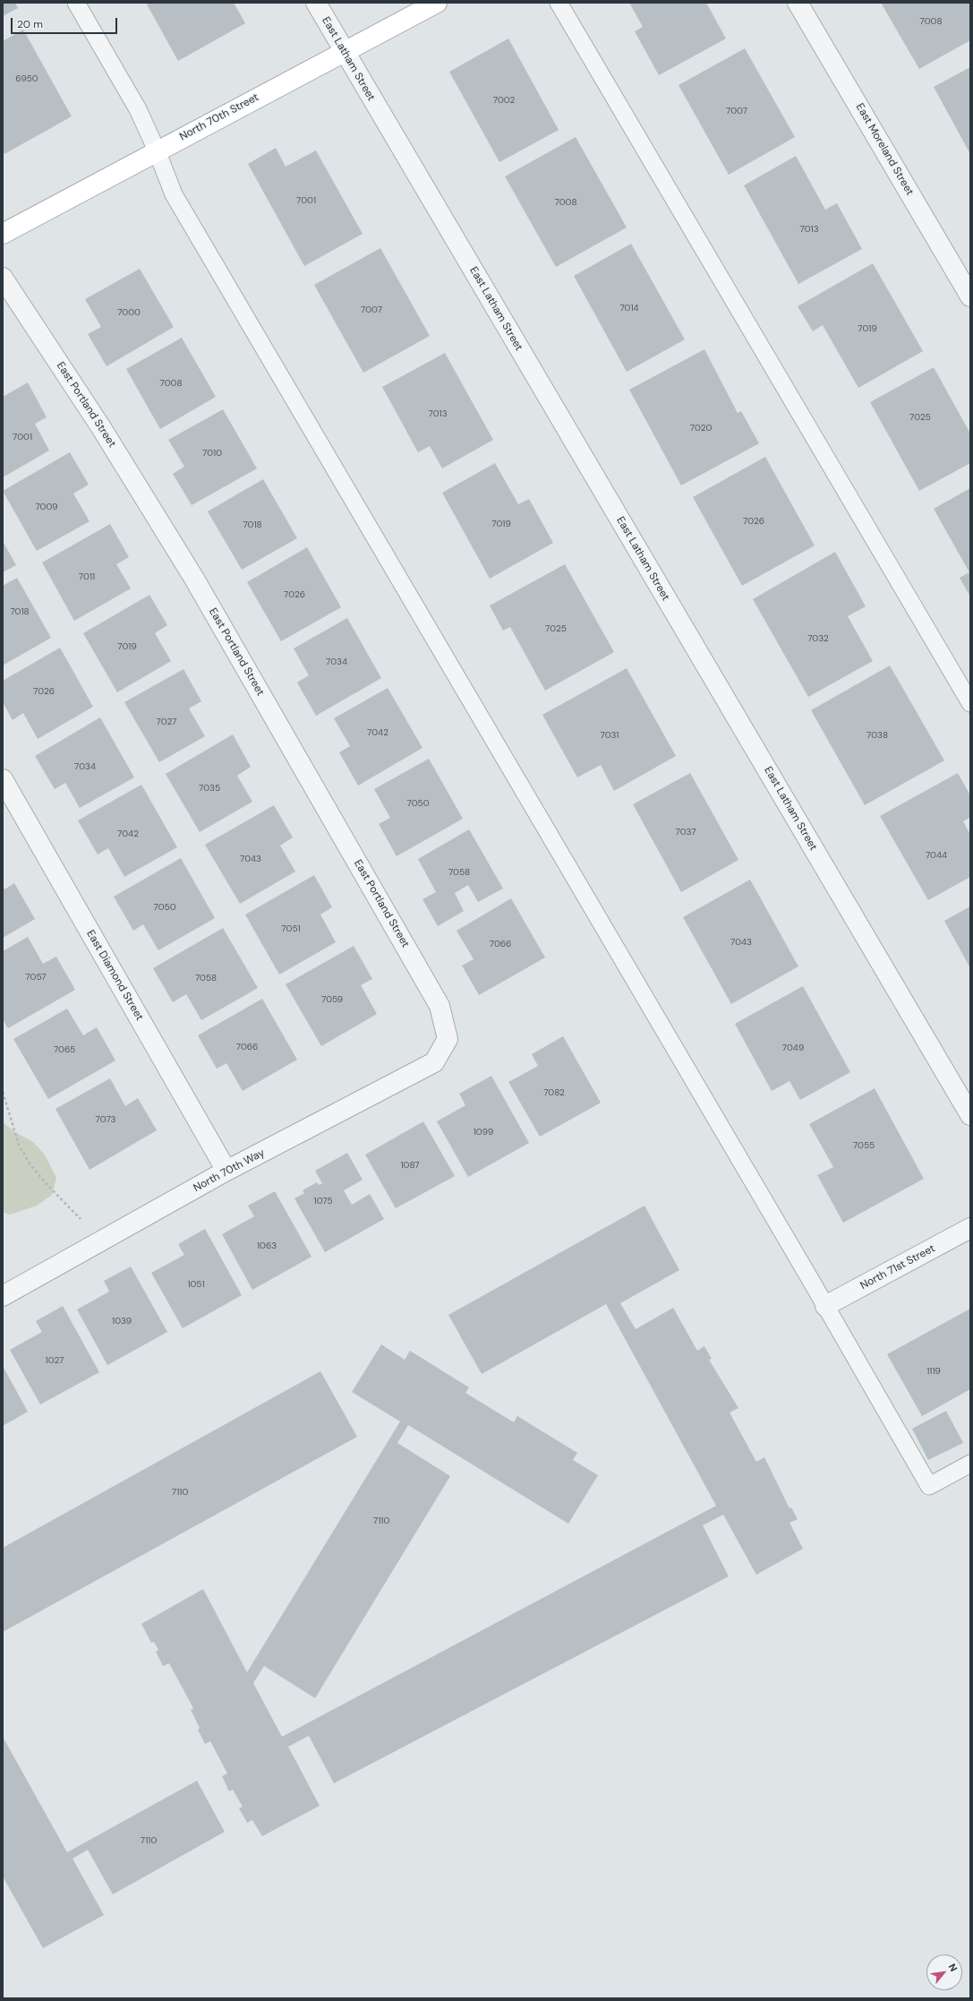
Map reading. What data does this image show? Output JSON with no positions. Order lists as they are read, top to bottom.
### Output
{
  "streets": {
    "street": [
      "East Latham Street",
      "North 70th Street",
      "East Moreland Street",
      "East Portland Street",
      "East Diamond Street",
      "North 70th Way",
      "North 71st Street"
    ]
  },
  "crossings": [
    ["East Latham Street", "North 70th Street"],
    ["East Portland Street", "North 70th Way"],
    ["East Diamond Street", "North 70th Way"]
  ],
  "house_numbers": [
    "7008",
    "6950",
    "7002",
    "7007",
    "7001",
    "7008",
    "7013",
    "7014",
    "7007",
    "7000",
    "7019",
    "7008",
    "7013",
    "7025",
    "7020",
    "7001",
    "7010",
    "7009",
    "7026",
    "7019",
    "7018",
    "7011",
    "7026",
    "7018",
    "7025",
    "7032",
    "7019",
    "7034",
    "7026",
    "7027",
    "7042",
    "7031",
    "7038",
    "7034",
    "7035",
    "7050",
    "7037",
    "7042",
    "7044",
    "7043",
    "7058",
    "7050",
    "7051",
    "7043",
    "7066",
    "7057",
    "7058",
    "7059",
    "7066",
    "7049",
    "7065",
    "7082",
    "7073",
    "1099",
    "7055",
    "1087",
    "1075",
    "1063",
    "1051",
    "1039",
    "1027",
    "1119",
    "7110",
    "7110",
    "7110"
  ],
  "scale_bar": "20 m",
  "north": "top right"
}
